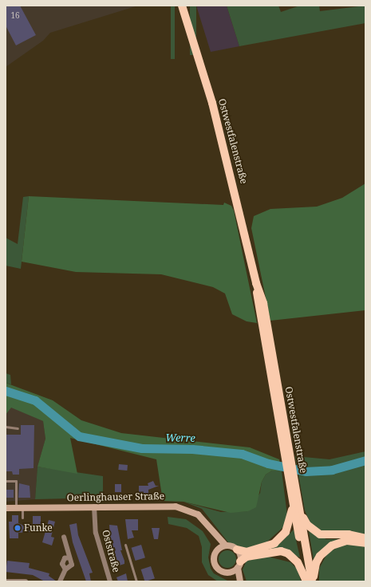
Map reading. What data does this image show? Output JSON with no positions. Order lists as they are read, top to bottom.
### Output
{
  "streets": {
    "main road": ["Ostwestfalenstraße", "Oerlinghauser Straße"],
    "street": ["Oststraße"]
  },
  "crossings": [
    ["Oerlinghauser Straße", "Oststraße"]
  ],
  "water": ["Werre"],
  "places": ["Funke"],
  "house_numbers": ["16"]
}
